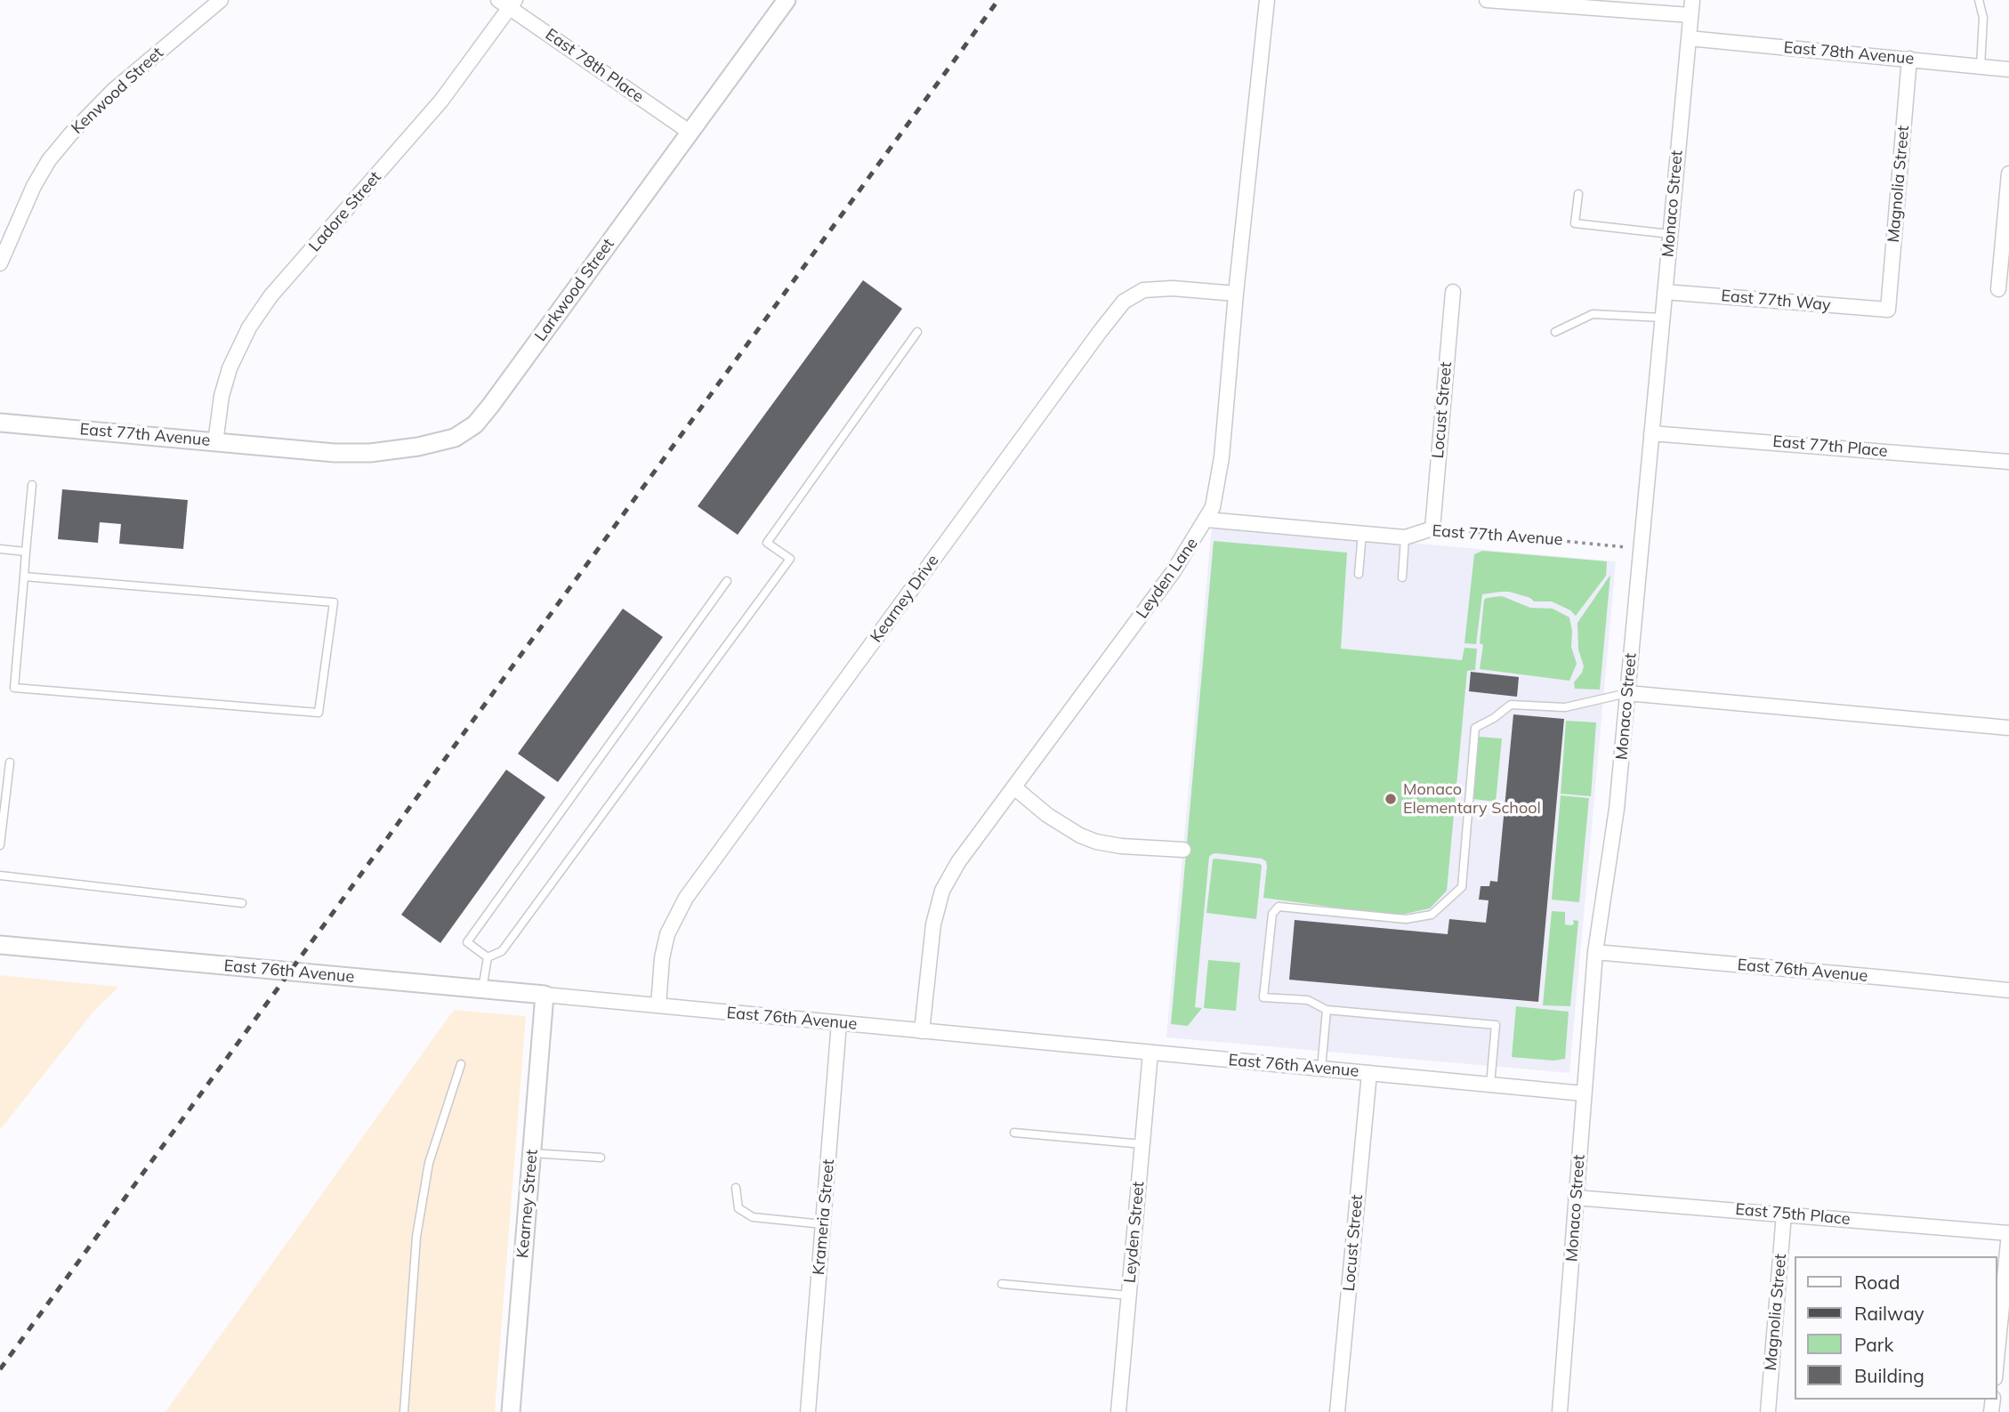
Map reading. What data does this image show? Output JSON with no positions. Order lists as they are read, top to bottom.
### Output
{
  "streets": {
    "street": [
      "East 78th Avenue",
      "East 78th Place",
      "Kenwood Street",
      "Magnolia Street",
      "Monaco Street",
      "Ladore Street",
      "Larkwood Street",
      "East 77th Way",
      "Locust Street",
      "East 77th Avenue",
      "East 77th Place",
      "Leyden Lane",
      "Kearney Drive",
      "East 76th Avenue",
      "Kearney Street",
      "East 75th Place",
      "Krameria Street",
      "Leyden Street"
    ]
  },
  "crossings": [
    ["East 78th Avenue", "Magnolia Street"],
    ["East 78th Avenue", "Monaco Street"],
    ["East 78th Place", "Ladore Street"],
    ["East 78th Place", "Larkwood Street"],
    ["Magnolia Street", "East 77th Way"],
    ["Magnolia Street", "East 75th Place"],
    ["Monaco Street", "East 77th Way"],
    ["Monaco Street", "East 77th Avenue"],
    ["Monaco Street", "East 77th Place"],
    ["Monaco Street", "East 76th Avenue"],
    ["Monaco Street", "East 75th Place"],
    ["Ladore Street", "East 77th Avenue"],
    ["Larkwood Street", "East 77th Avenue"],
    ["Locust Street", "East 77th Avenue"],
    ["Locust Street", "East 76th Avenue"],
    ["East 77th Avenue", "Leyden Lane"],
    ["Leyden Lane", "Kearney Drive"],
    ["Leyden Lane", "East 76th Avenue"],
    ["Kearney Drive", "East 76th Avenue"],
    ["East 76th Avenue", "Kearney Street"],
    ["East 76th Avenue", "Krameria Street"],
    ["East 76th Avenue", "Leyden Street"]
  ],
  "places": ["Monaco Elementary School"],
  "legend": [
    "Road",
    "Railway",
    "Park",
    "Building"
  ]
}
